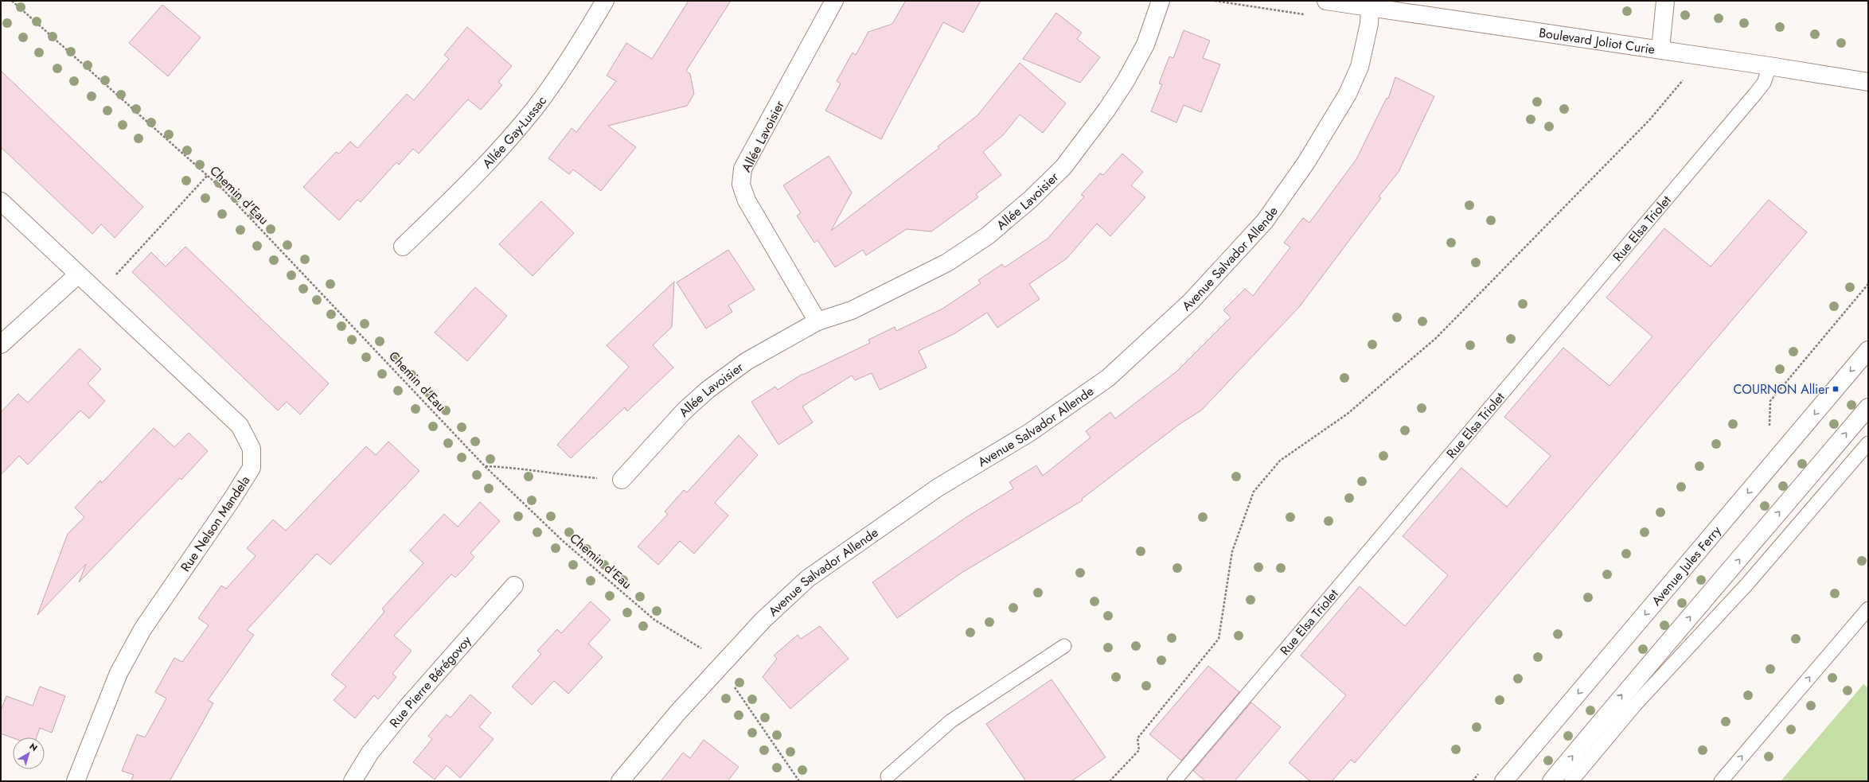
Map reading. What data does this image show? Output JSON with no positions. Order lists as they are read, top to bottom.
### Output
{
  "streets": {
    "street": [
      "Boulevard Joliot Curie",
      "Allée Gay-Lussac",
      "Allée Lavoisier",
      "Avenue Salvador Allende",
      "Rue Nelson Mandela",
      "Avenue Jules Ferry",
      "Rue Pierre Bérégovoy"
    ],
    "lane": ["Rue Elsa Triolet"],
    "path": ["Chemin d'Eau"]
  },
  "crossings": [
    ["Boulevard Joliot Curie", "Rue Elsa Triolet"],
    ["Boulevard Joliot Curie", "Avenue Salvador Allende"],
    ["Chemin d'Eau", "Avenue Salvador Allende"]
  ],
  "places": {
    "transit": ["COURNON Allier"]
  },
  "north": "top right"
}
